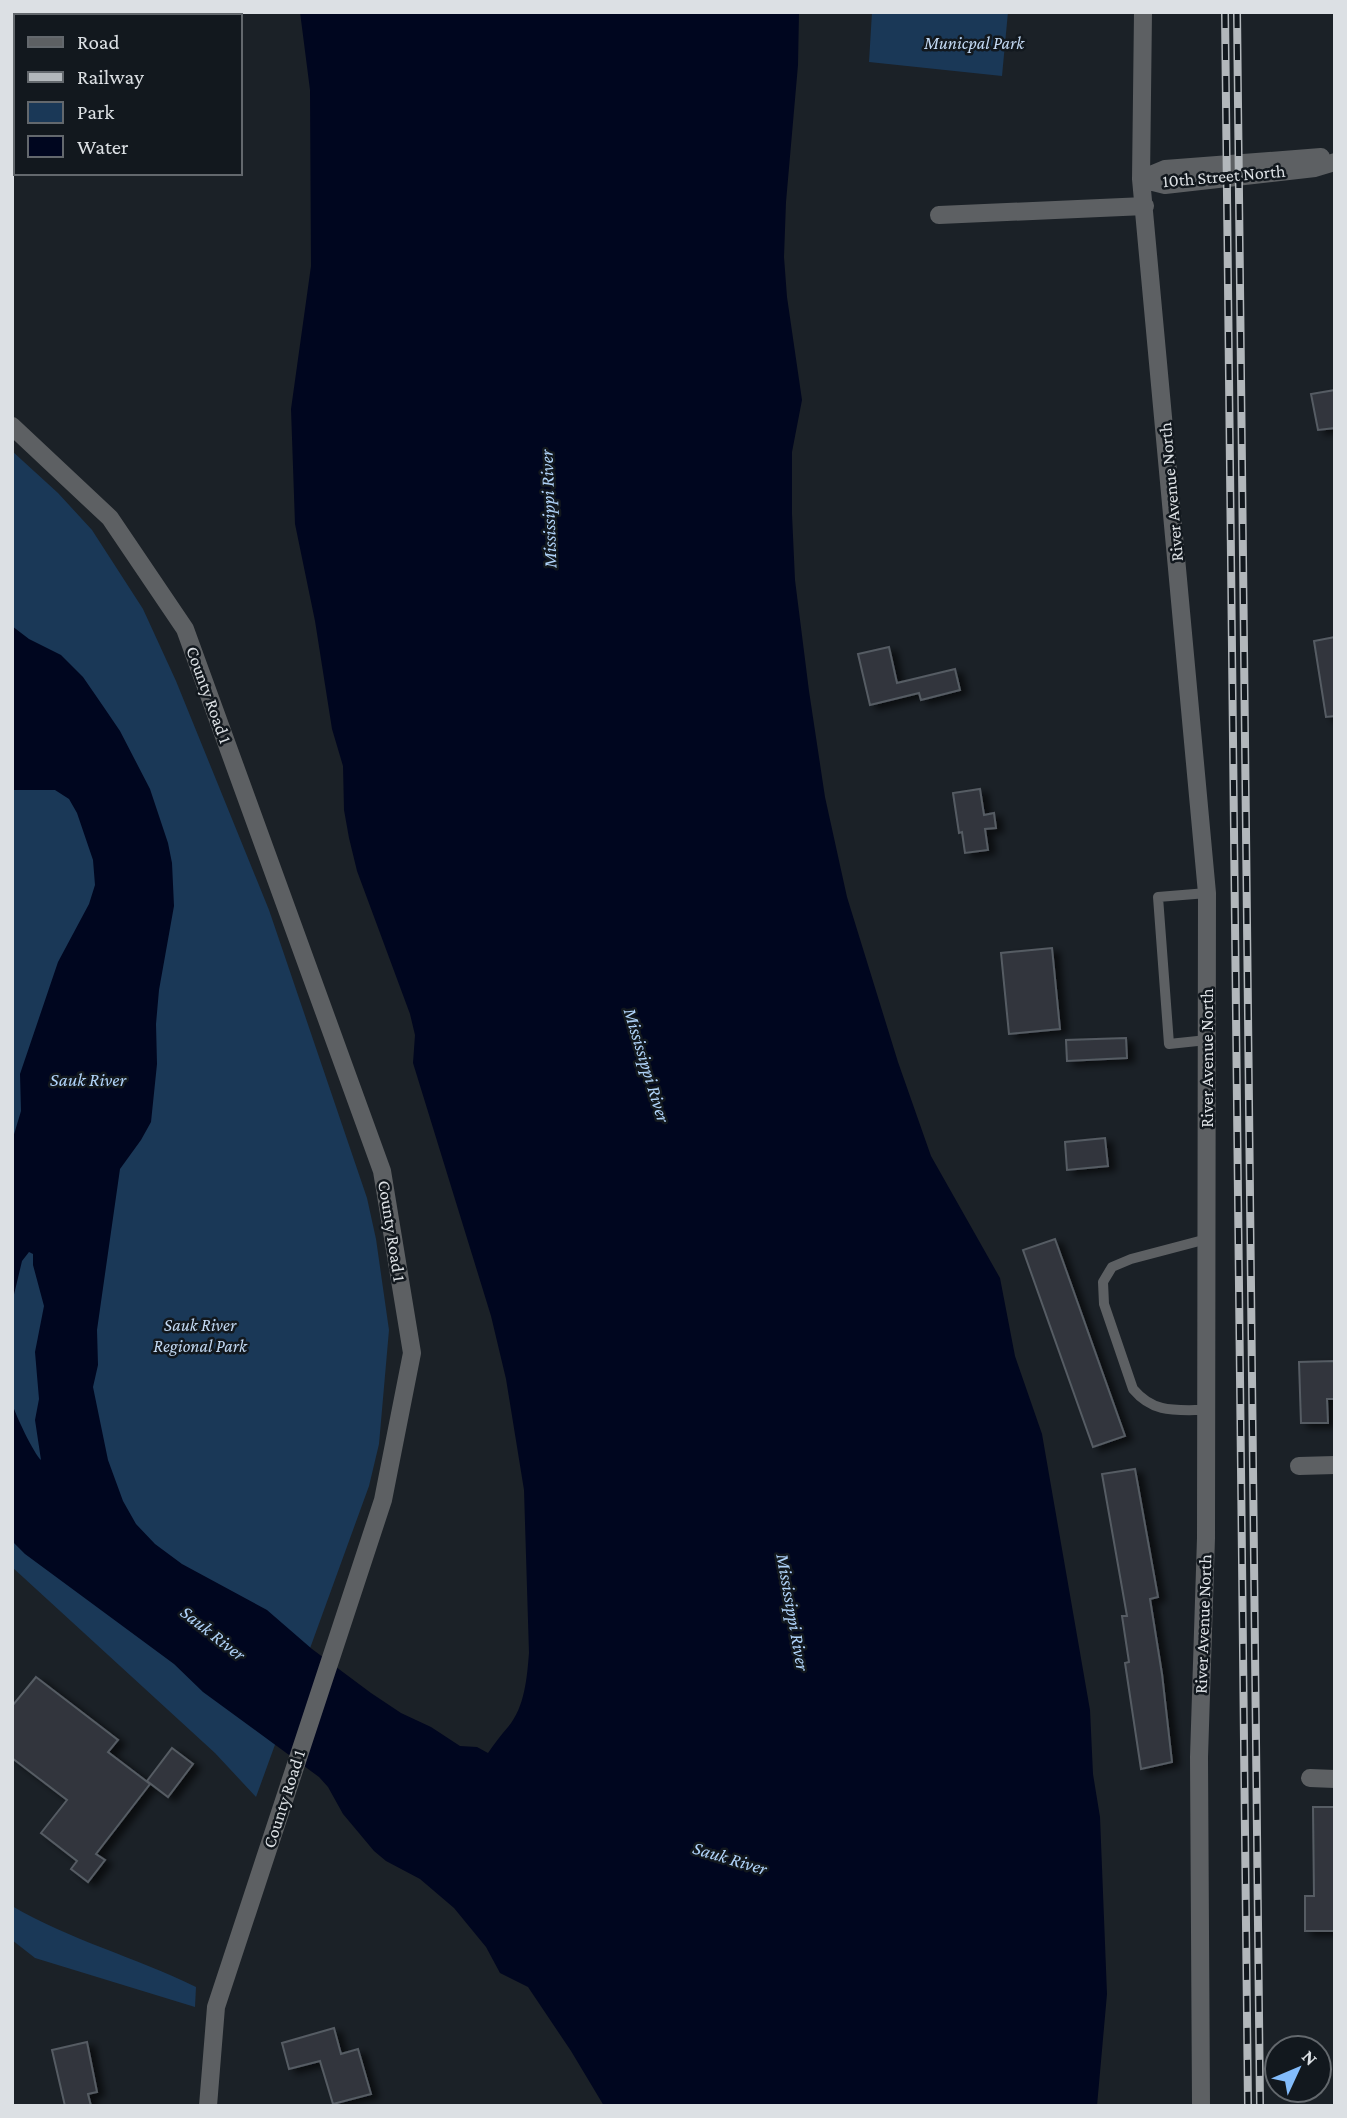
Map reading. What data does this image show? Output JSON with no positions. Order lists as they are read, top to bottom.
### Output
{
  "streets": {
    "street": ["10th Street North", "River Avenue North", "County Road 1"]
  },
  "crossings": [
    ["10th Street North", "River Avenue North"]
  ],
  "water": ["Mississippi River", "Sauk River"],
  "parks": ["Municpal Park", "Sauk River Regional Park"],
  "legend": [
    "Road",
    "Railway",
    "Park",
    "Water"
  ],
  "north": "top right"
}
